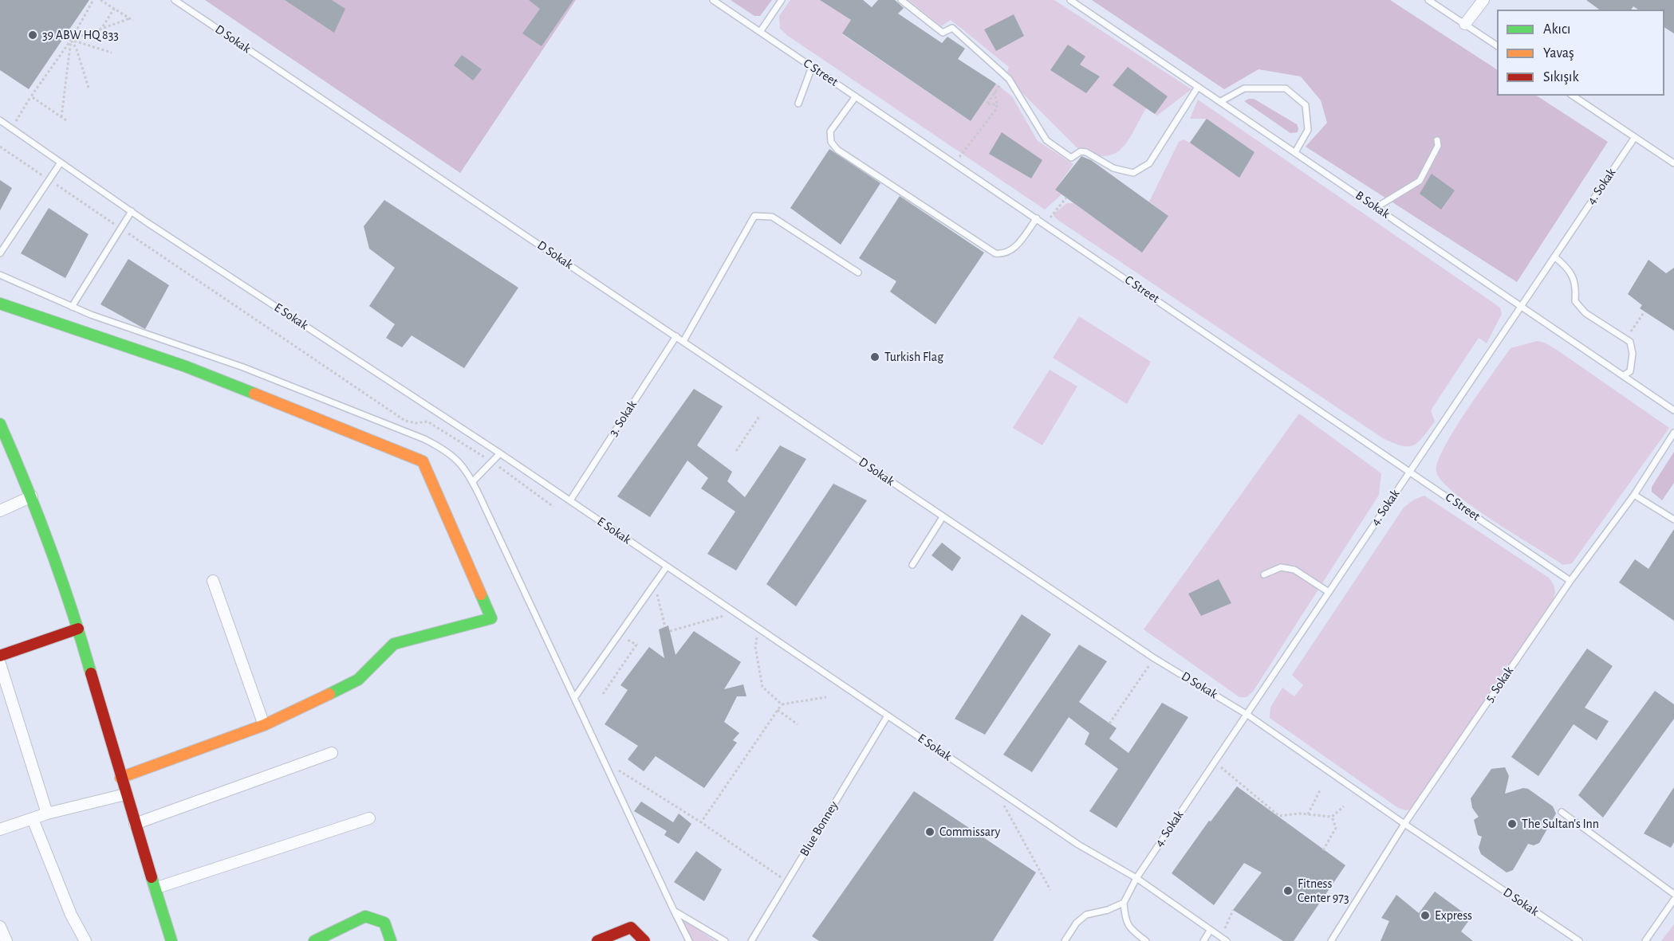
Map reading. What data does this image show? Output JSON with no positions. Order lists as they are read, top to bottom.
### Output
{
  "streets": {
    "lane": [
      "D Sokak",
      "C Street",
      "4. Sokak",
      "B Sokak",
      "E Sokak",
      "3. Sokak",
      "5. Sokak",
      "Blue Bonney"
    ]
  },
  "crossings": [
    ["D Sokak", "4. Sokak"],
    ["D Sokak", "3. Sokak"],
    ["D Sokak", "5. Sokak"],
    ["C Street", "4. Sokak"],
    ["C Street", "5. Sokak"],
    ["4. Sokak", "B Sokak"],
    ["4. Sokak", "E Sokak"],
    ["E Sokak", "3. Sokak"],
    ["E Sokak", "Blue Bonney"]
  ],
  "places": [
    "39 ABW HQ 833",
    "Turkish Flag",
    "The Sultan's Inn",
    "Commissary",
    "Fitness Center 973",
    "Express"
  ],
  "legend": ["Akıcı", "Yavaş", "Sıkışık"]
}
